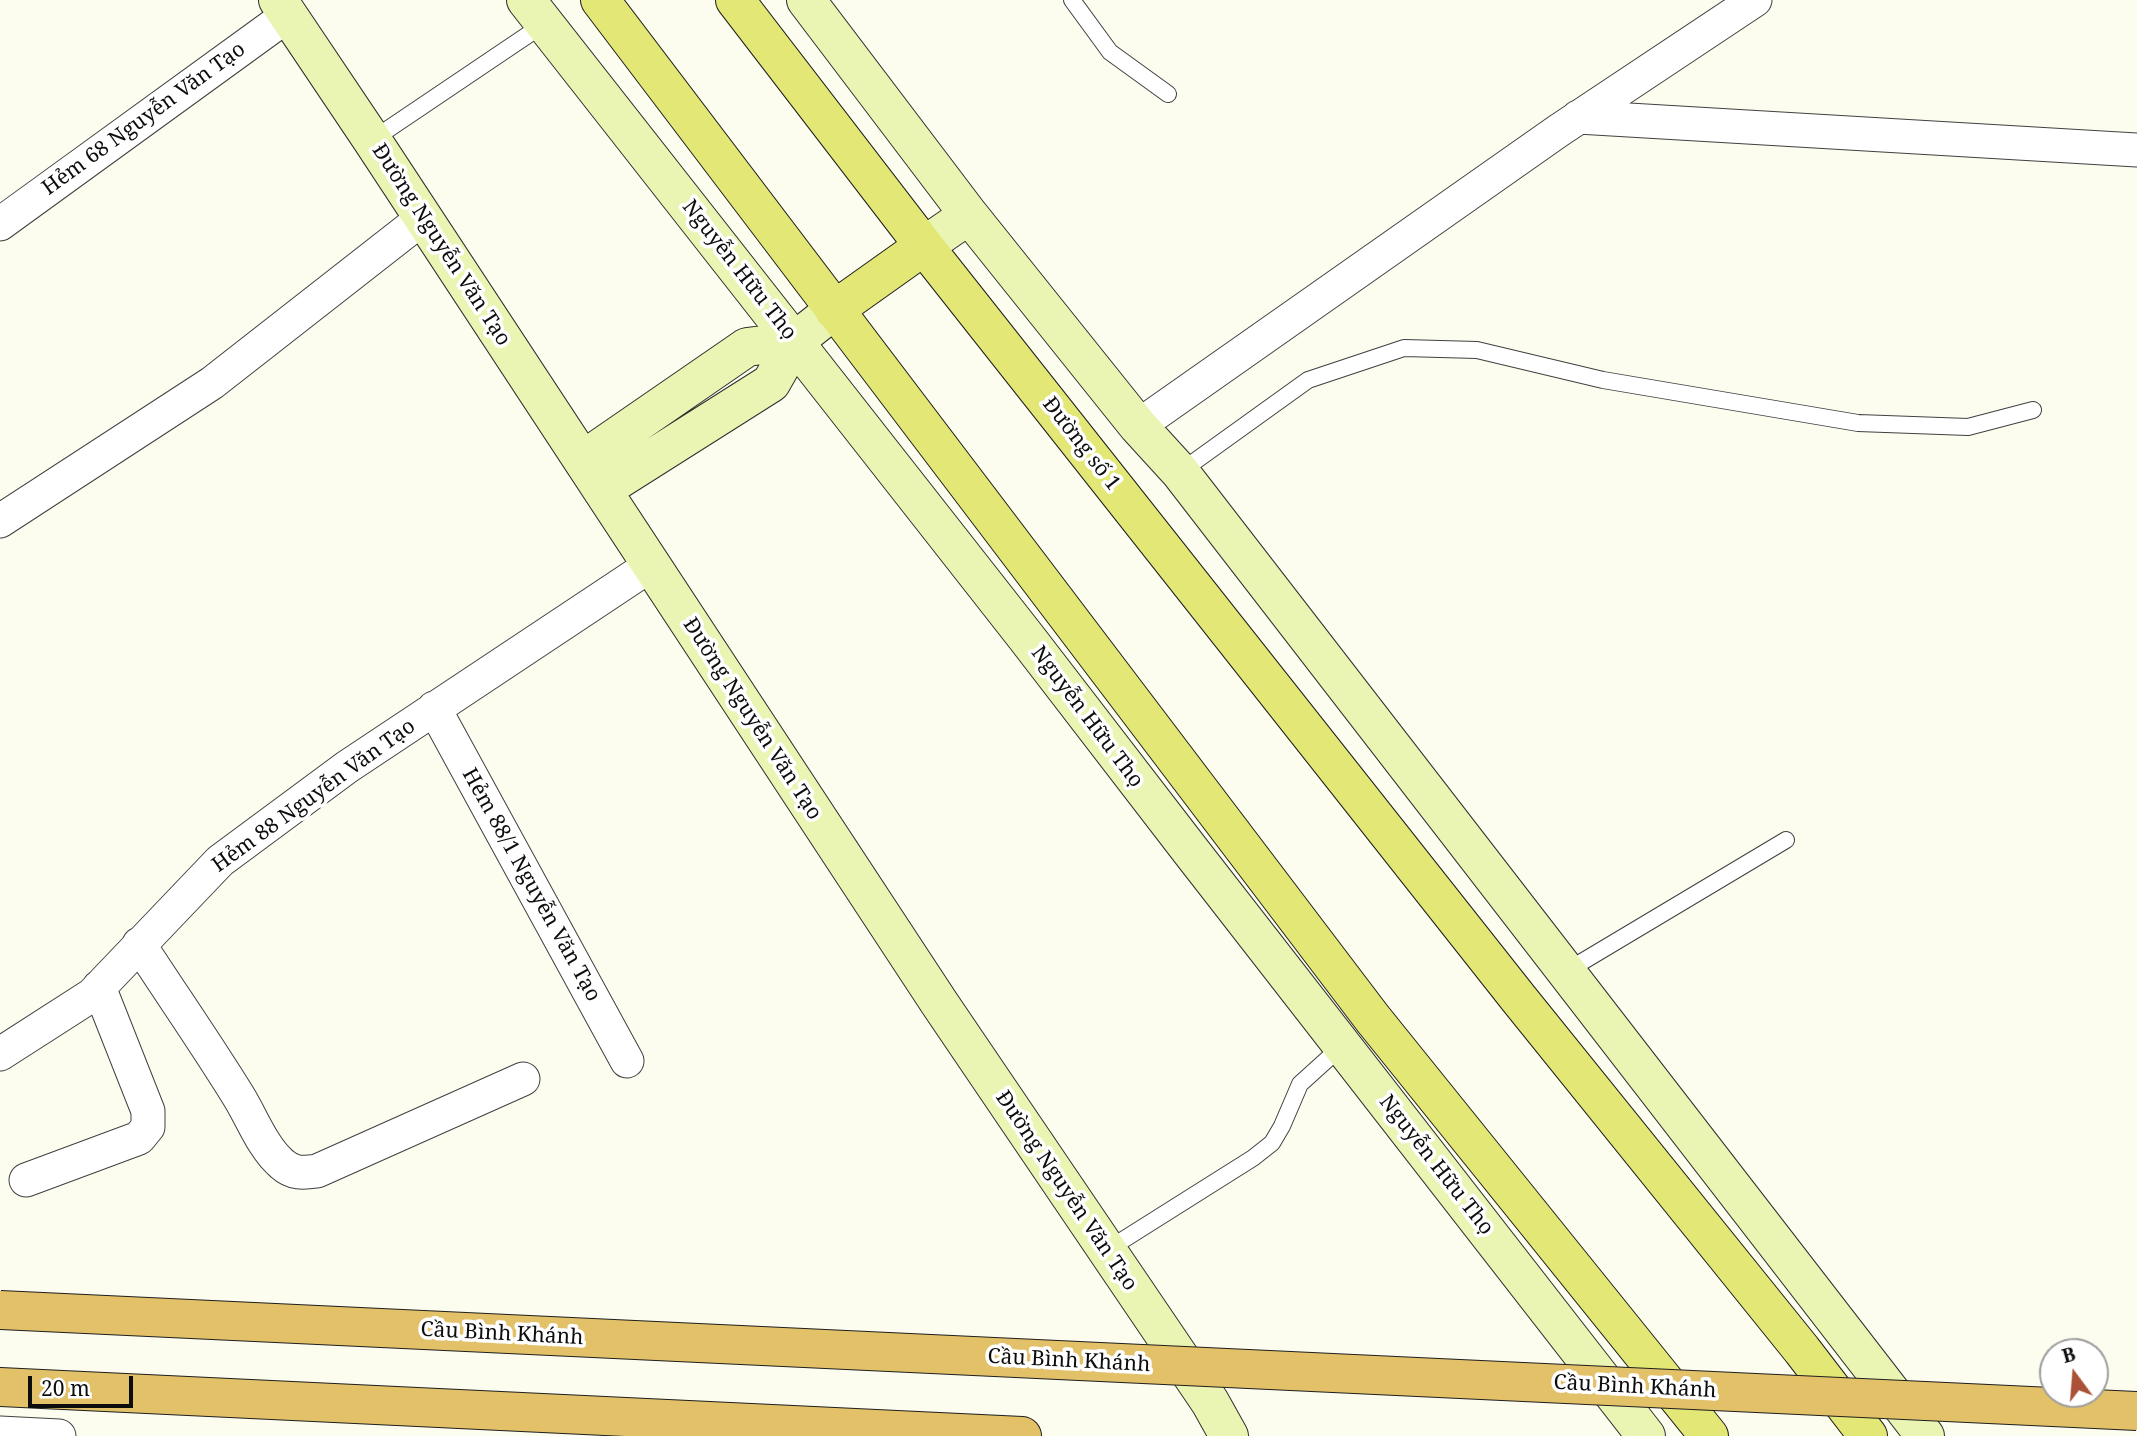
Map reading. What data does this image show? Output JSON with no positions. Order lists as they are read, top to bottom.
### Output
{
  "streets": {
    "highway": ["Cầu Bình Khánh"],
    "main road": ["Đường Nguyễn Văn Tạo", "Nguyễn Hữu Thọ", "Đường số 1"],
    "street": ["Hẻm 68 Nguyễn Văn Tạo", "Hẻm 88 Nguyễn Văn Tạo", "Hẻm 88/1 Nguyễn Văn Tạo"]
  },
  "crossings": [
    ["Hẻm 68 Nguyễn Văn Tạo", "Đường Nguyễn Văn Tạo"],
    ["Đường Nguyễn Văn Tạo", "Hẻm 88 Nguyễn Văn Tạo"],
    ["Hẻm 88 Nguyễn Văn Tạo", "Hẻm 88/1 Nguyễn Văn Tạo"]
  ],
  "scale_bar": "20 m",
  "north": "top"
}
